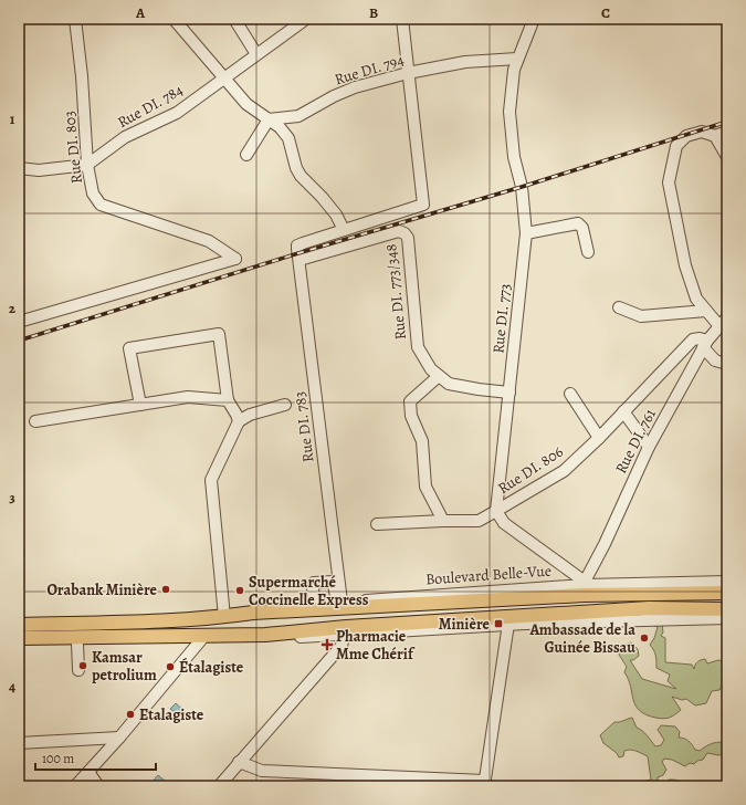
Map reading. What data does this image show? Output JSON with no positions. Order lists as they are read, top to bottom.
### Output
{
  "streets": {
    "main road": ["Boulevard Belle-Vue"],
    "street": [
      "Rue DI. 794",
      "Rue DI. 784",
      "Rue DI. 803",
      "Rue DI. 773/348",
      "Rue DI. 773",
      "Rue DI. 783",
      "Rue DI. 761",
      "Rue DI. 806"
    ]
  },
  "crossings": [
    ["Rue DI. 794", "Rue DI. 773"],
    ["Rue DI. 784", "Rue DI. 803"],
    ["Rue DI. 773/348", "Rue DI. 773"],
    ["Rue DI. 773/348", "Rue DI. 783"],
    ["Rue DI. 773", "Rue DI. 806"],
    ["Rue DI. 783", "Boulevard Belle-Vue"],
    ["Rue DI. 761", "Rue DI. 806"],
    ["Rue DI. 761", "Boulevard Belle-Vue"]
  ],
  "places": {
    "other": [
      "Orabank Minière",
      "Supermarché Coccinelle Express",
      "Ambassade de la Guinée Bissau",
      "Kamsar petrolium",
      "Étalagiste",
      "Etalagiste"
    ],
    "transit": ["Minière"],
    "health": ["Pharmacie Mme Chérif"]
  },
  "scale_bar": "100 m",
  "grid": {
    "columns": ["A", "B", "C"],
    "rows": [
      "1",
      "2",
      "3",
      "4"
    ]
  }
}
